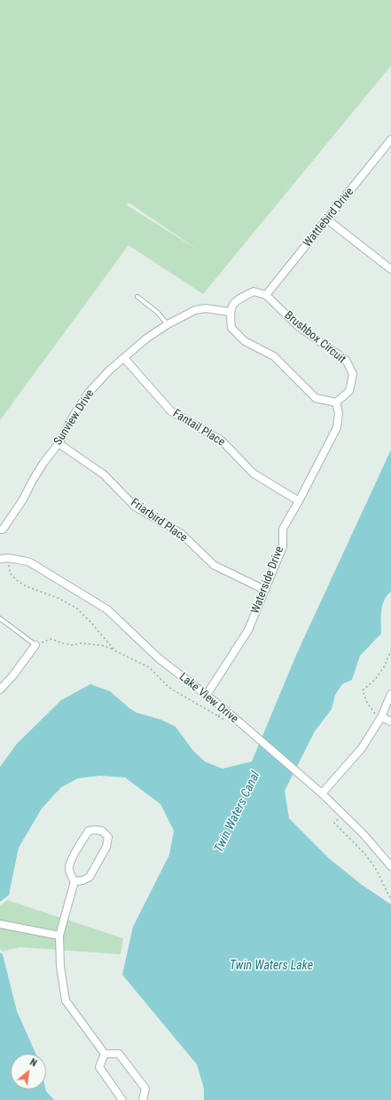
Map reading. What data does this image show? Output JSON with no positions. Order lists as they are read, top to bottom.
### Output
{
  "streets": {
    "street": [
      "Wattlebird Drive",
      "Brushbox Circuit",
      "Sunview Drive",
      "Fantail Place",
      "Friarbird Place",
      "Waterside Drive",
      "Lake View Drive"
    ]
  },
  "crossings": [
    ["Wattlebird Drive", "Brushbox Circuit"],
    ["Brushbox Circuit", "Waterside Drive"],
    ["Sunview Drive", "Fantail Place"],
    ["Sunview Drive", "Friarbird Place"],
    ["Fantail Place", "Waterside Drive"],
    ["Friarbird Place", "Waterside Drive"],
    ["Waterside Drive", "Lake View Drive"]
  ],
  "water": ["Twin Waters Canal", "Twin Waters Lake"],
  "north": "top right"
}
